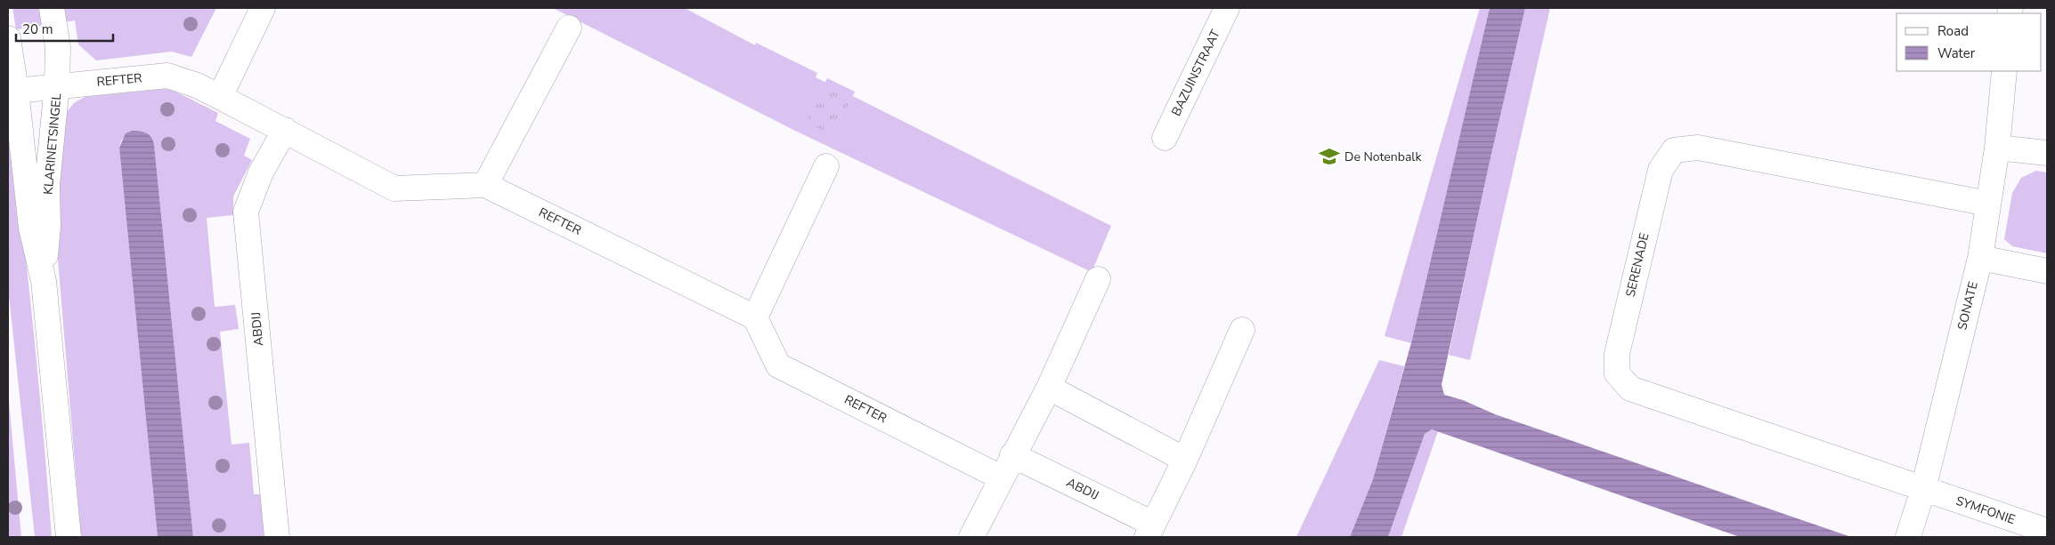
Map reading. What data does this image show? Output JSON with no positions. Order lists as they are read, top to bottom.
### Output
{
  "streets": {
    "street": [
      "BAZUINSTRAAT",
      "REFTER",
      "KLARINETSINGEL",
      "SERENADE",
      "SONATE",
      "ABDIJ",
      "SYMFONIE"
    ]
  },
  "crossings": [
    ["REFTER", "KLARINETSINGEL"],
    ["REFTER", "ABDIJ"],
    ["SERENADE", "SONATE"],
    ["SERENADE", "SYMFONIE"],
    ["SONATE", "SYMFONIE"]
  ],
  "places": {
    "school or university": ["De Notenbalk"]
  },
  "legend": ["Road", "Water"],
  "scale_bar": "20 m"
}
